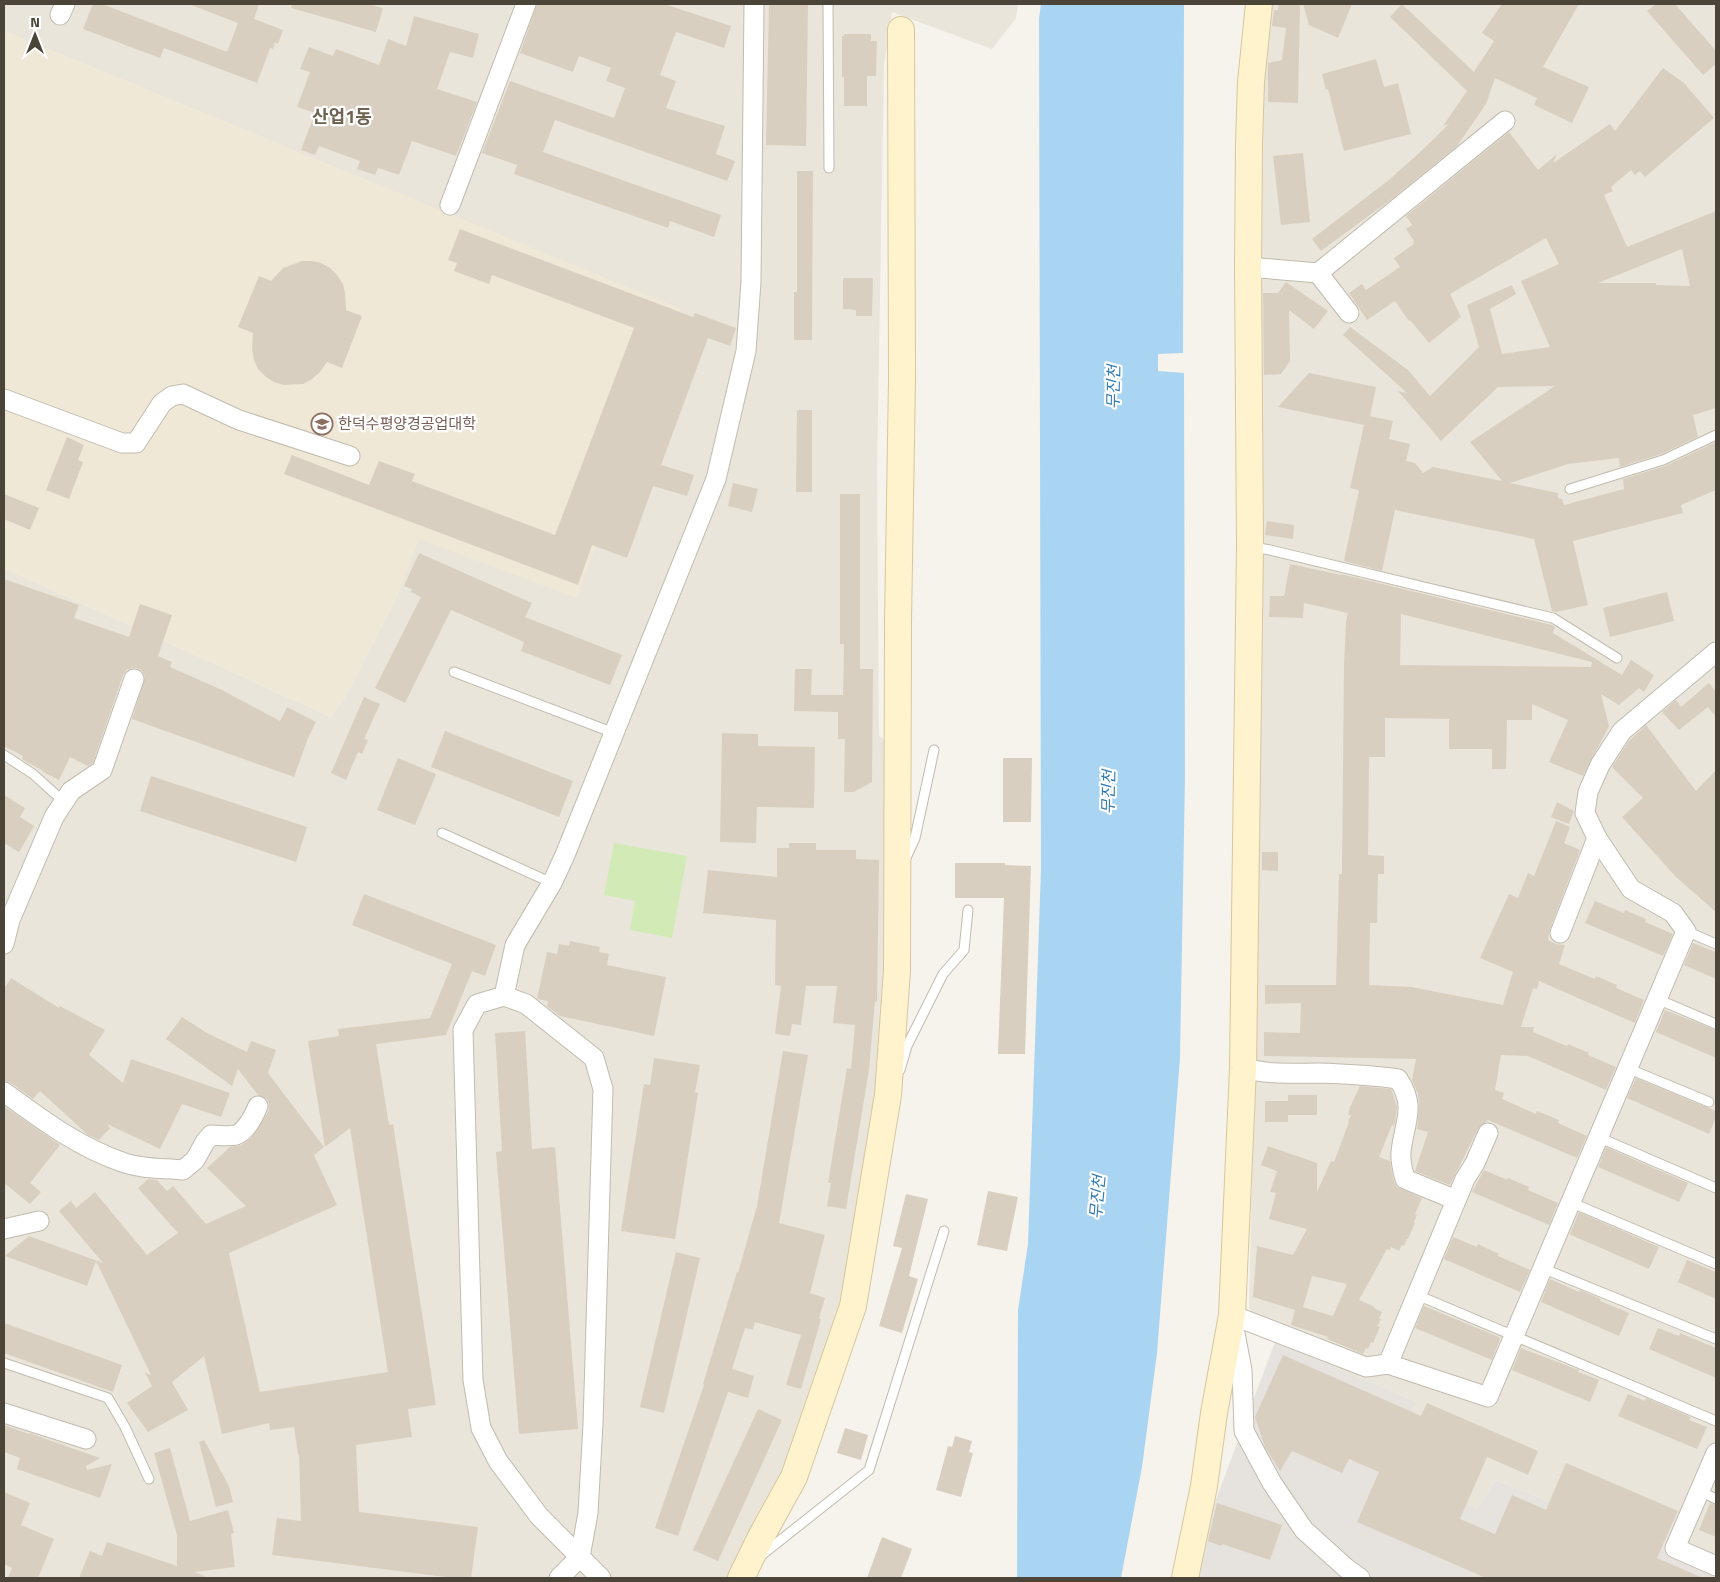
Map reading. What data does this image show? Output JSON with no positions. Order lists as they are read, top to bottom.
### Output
{
  "districts": ["산업1동"],
  "water": ["무진천"],
  "places": {
    "school or university": ["한덕수평양경공업대학"]
  },
  "north": "top"
}
